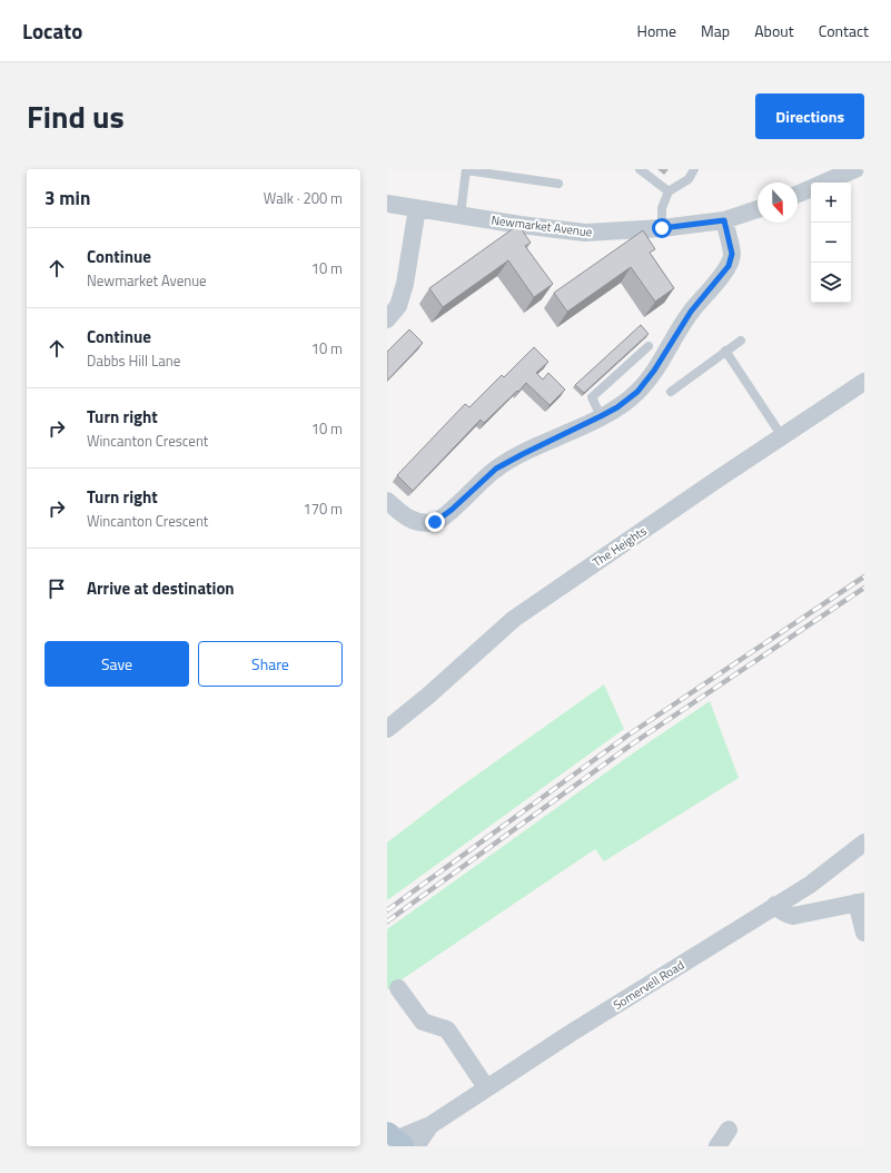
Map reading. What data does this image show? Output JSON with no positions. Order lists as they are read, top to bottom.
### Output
{
  "streets": {
    "street": ["Newmarket Avenue", "The Heights", "Somervell Road"]
  },
  "north": "bottom",
  "page": {
    "header": "Locato",
    "nav": [
      "Home",
      "Map",
      "About",
      "Contact"
    ],
    "title": "Find us",
    "buttons": [
      "Directions",
      ["Save", "Share"]
    ],
    "heading": ["3 min", "Walk · 200 m"],
    "map_buttons": ["+", "−"],
    "list": [
      ["Continue", "Newmarket Avenue", "10 m"],
      ["Continue", "Dabbs Hill Lane", "10 m"],
      ["Turn right", "Wincanton Crescent", "10 m"],
      ["Turn right", "Wincanton Crescent", "170 m"],
      "Arrive at destination"
    ]
  }
}
